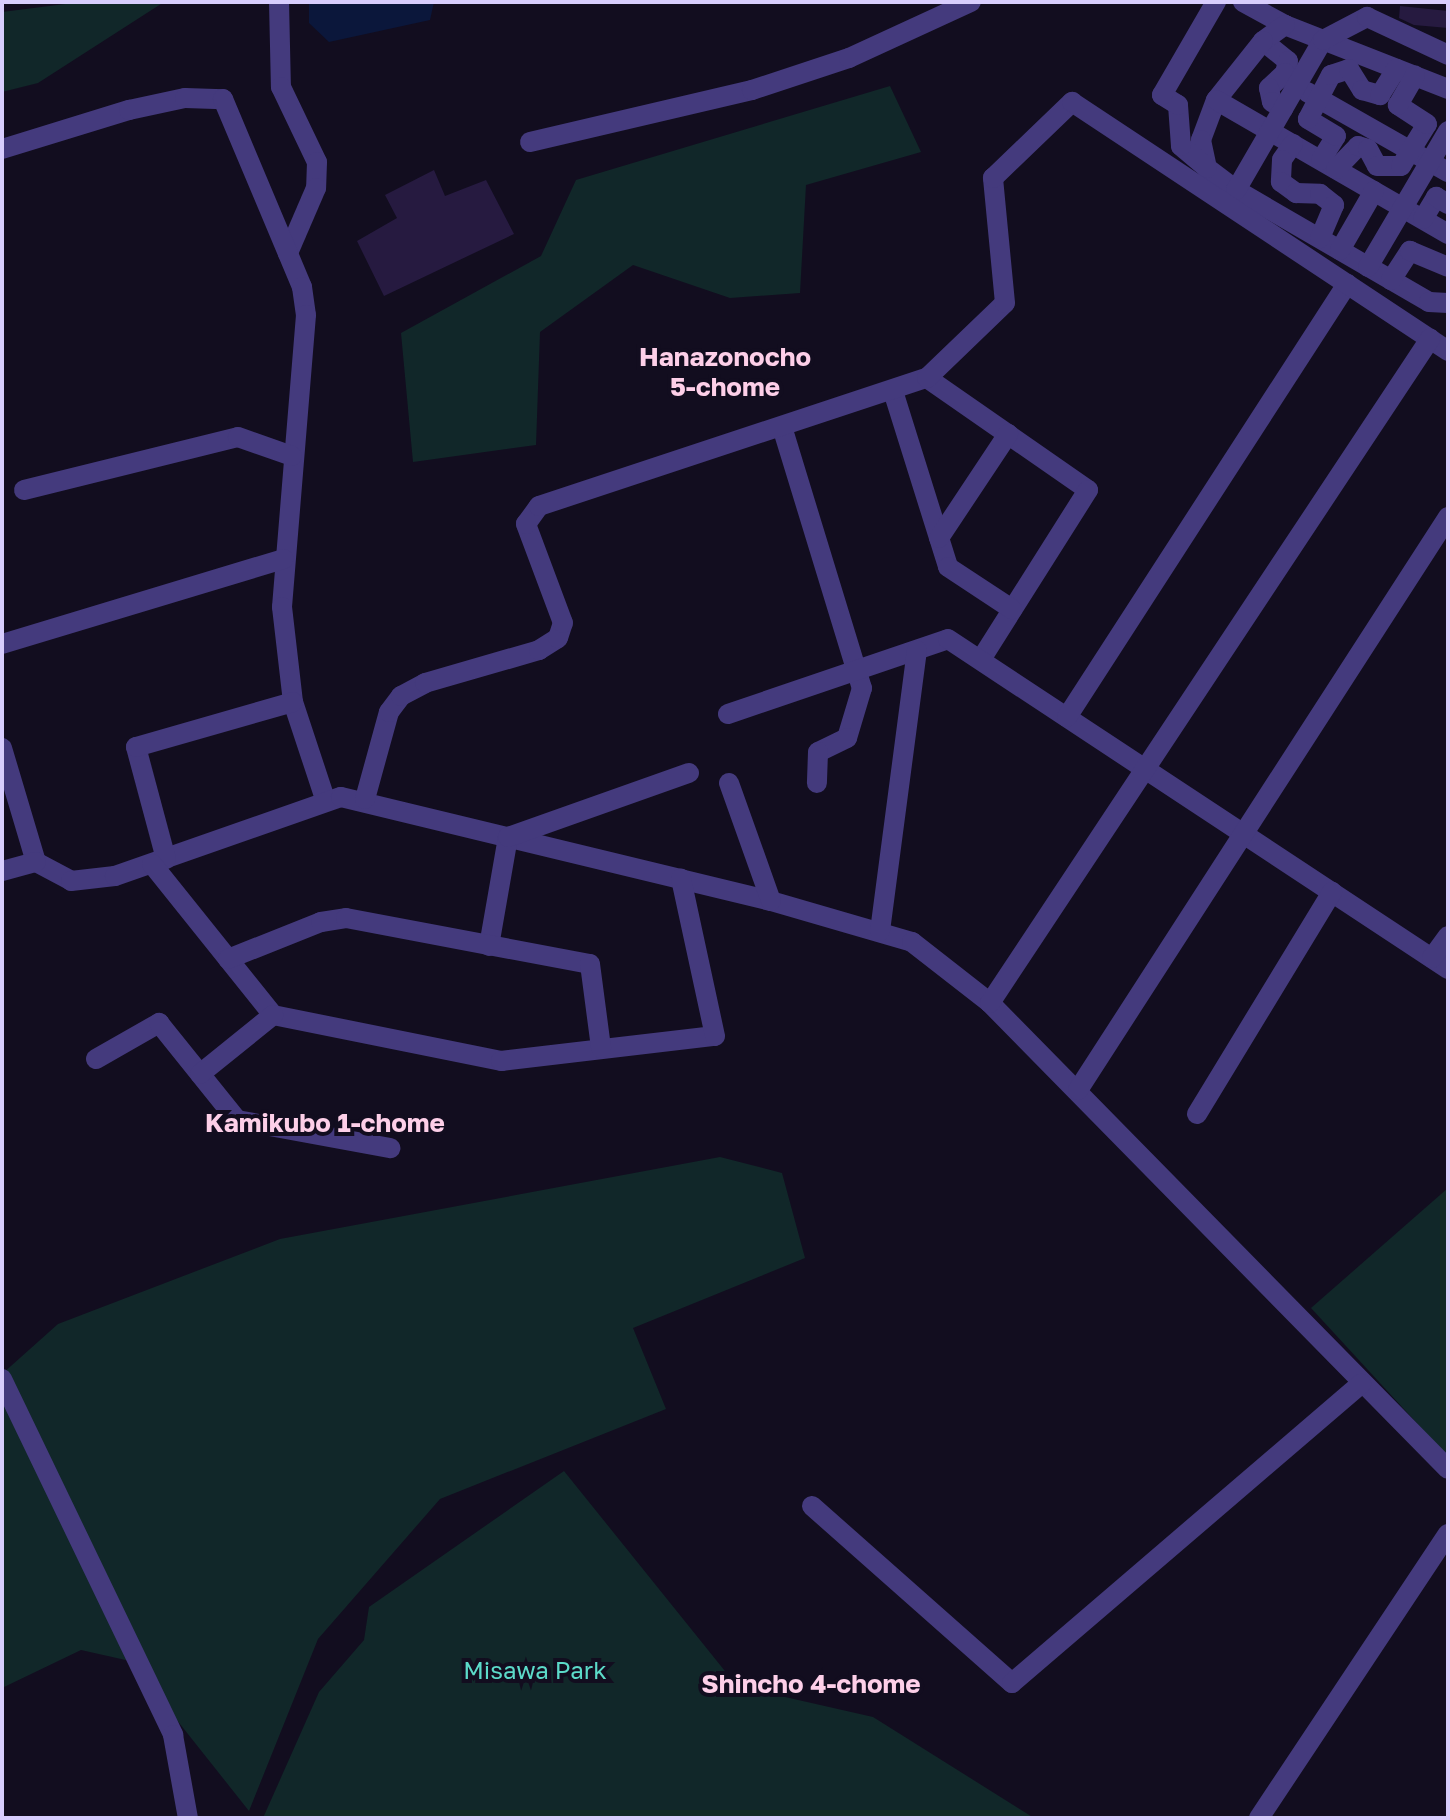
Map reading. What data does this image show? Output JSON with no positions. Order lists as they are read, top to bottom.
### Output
{
  "districts": ["Hanazonocho 5-chome", "Kamikubo 1-chome", "Shincho 4-chome"],
  "parks": ["Misawa Park"]
}
